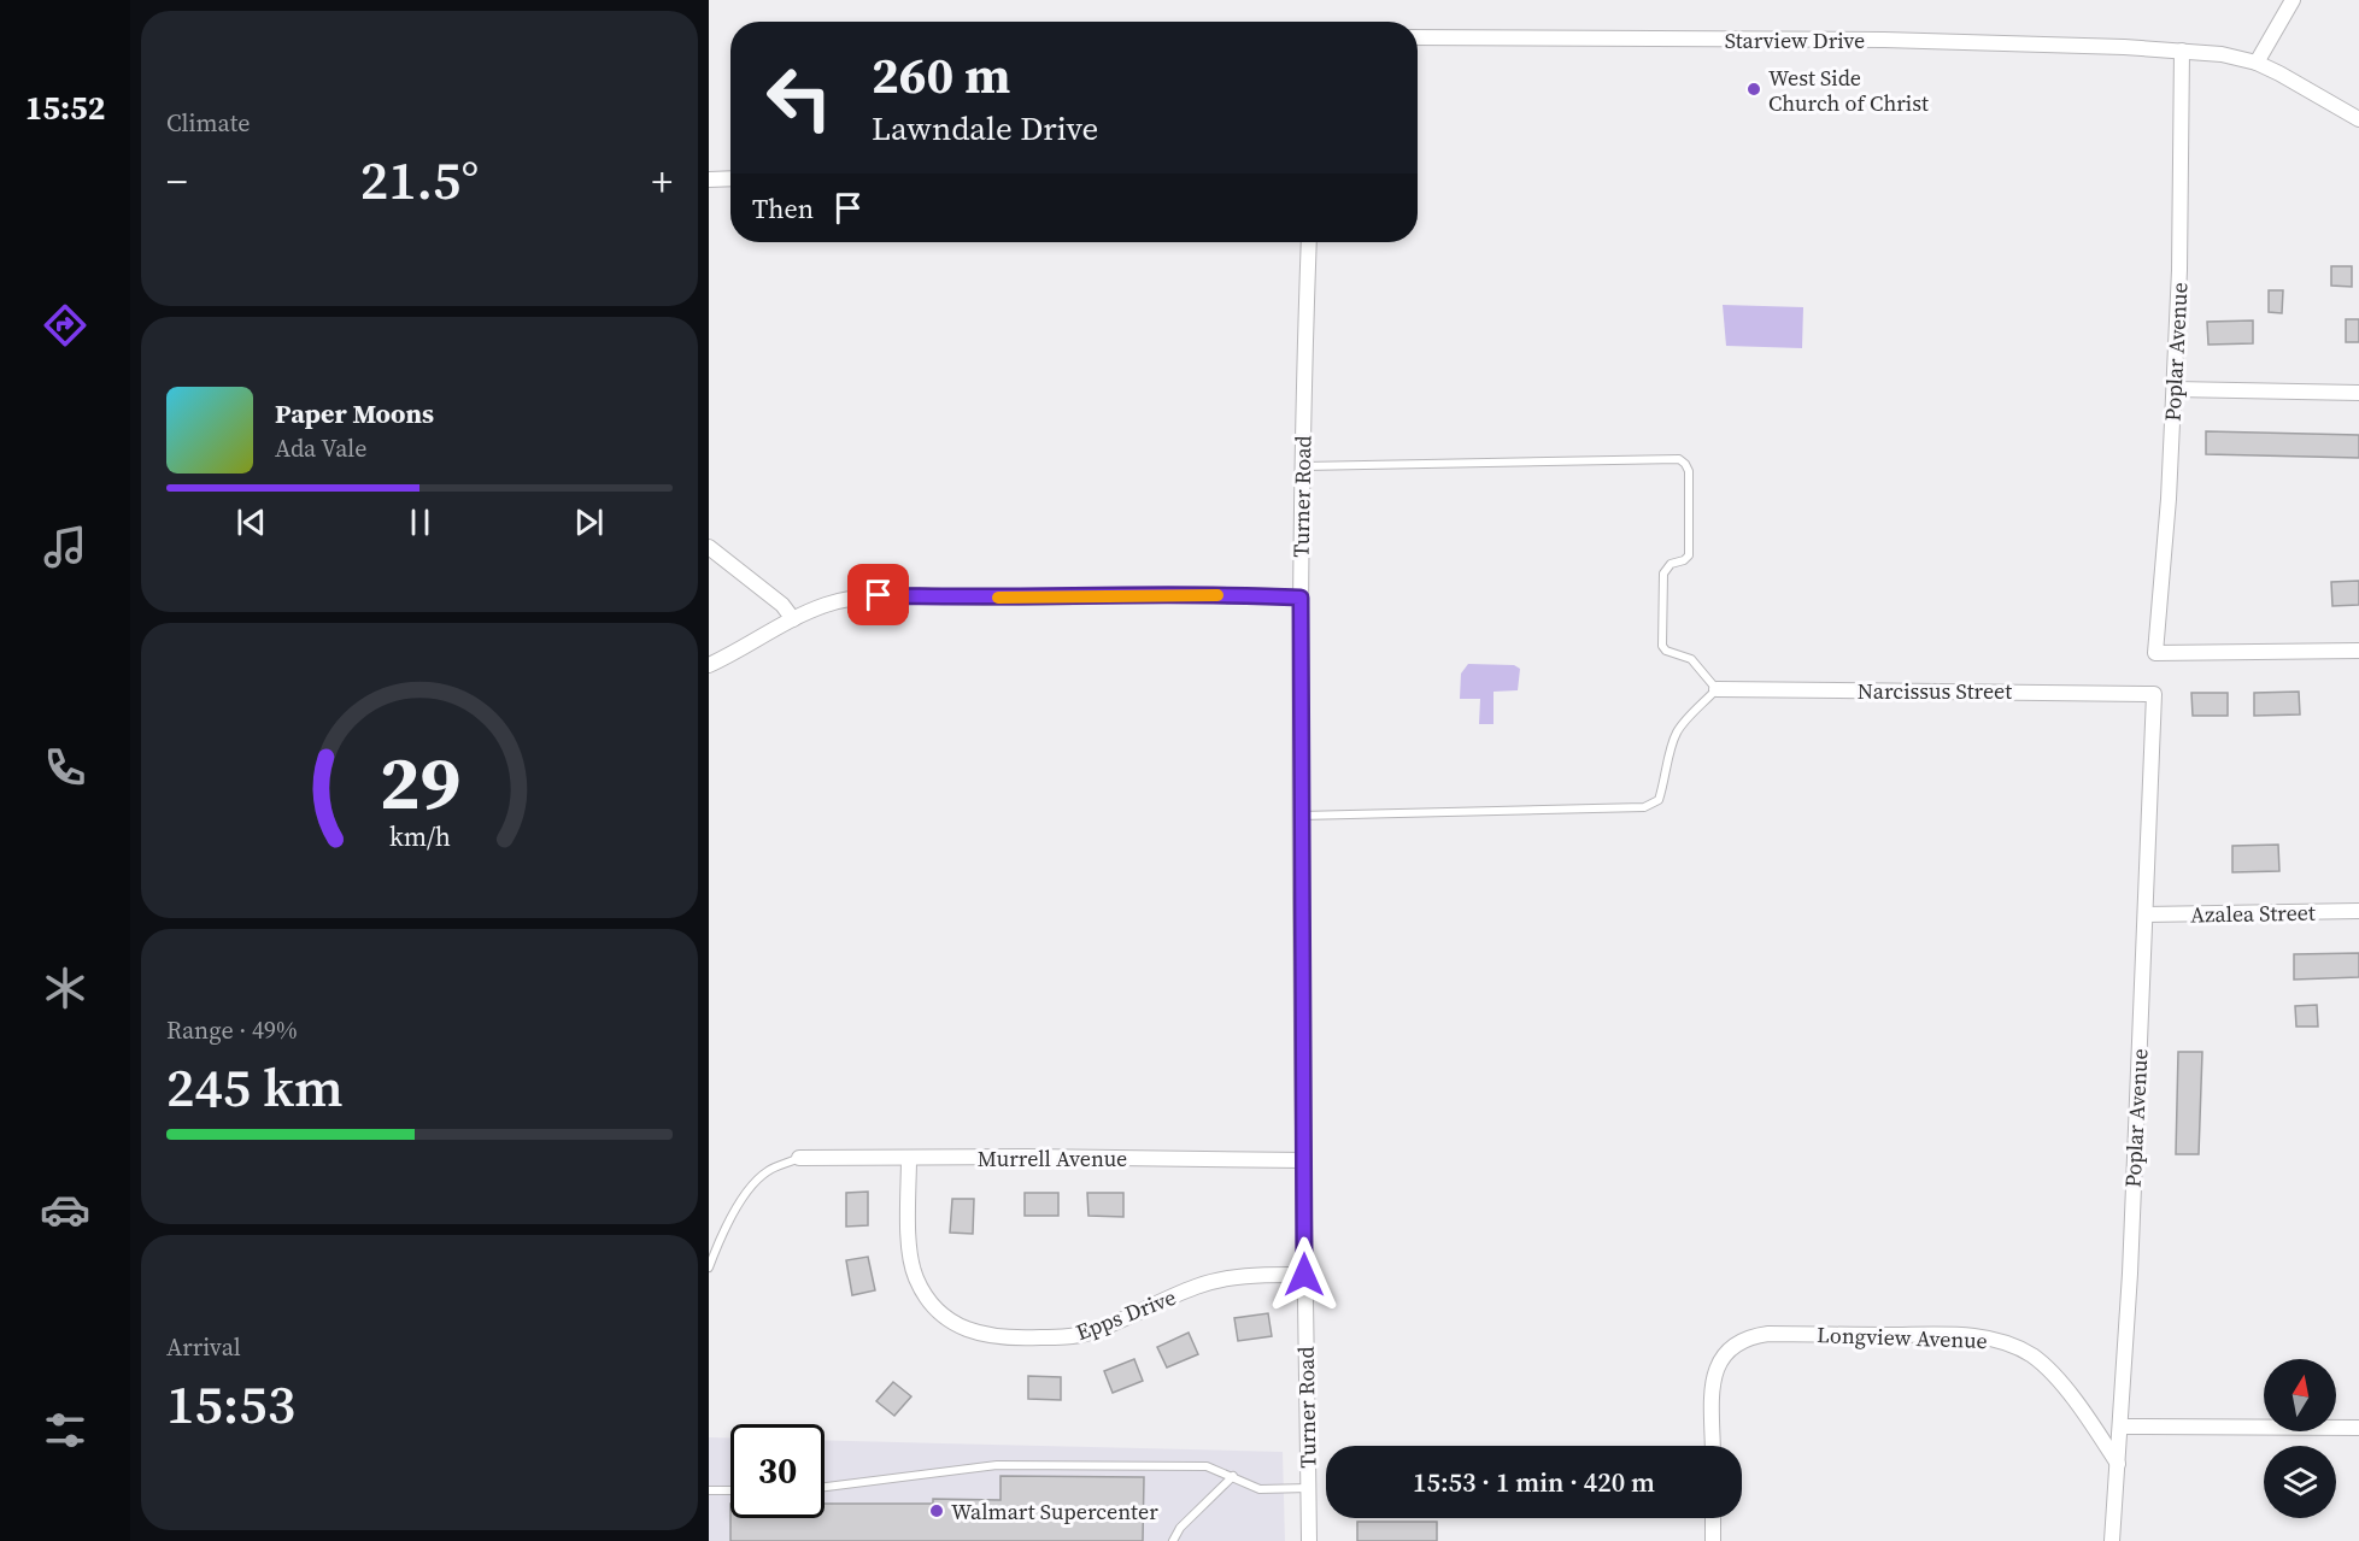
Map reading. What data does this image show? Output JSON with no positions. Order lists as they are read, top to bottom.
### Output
{
  "streets": {
    "street": [
      "Starview Drive",
      "Poplar Avenue",
      "Turner Road",
      "Narcissus Street",
      "Azalea Street",
      "Murrell Avenue",
      "Epps Drive",
      "Longview Avenue"
    ]
  },
  "crossings": [
    ["Starview Drive", "Poplar Avenue"],
    ["Poplar Avenue", "Narcissus Street"],
    ["Poplar Avenue", "Azalea Street"],
    ["Poplar Avenue", "Longview Avenue"],
    ["Turner Road", "Murrell Avenue"],
    ["Turner Road", "Epps Drive"],
    ["Murrell Avenue", "Epps Drive"]
  ],
  "places": ["West Side Church of Christ", "Walmart Supercenter"],
  "north": "top",
  "page": {
    "tabs": "15:52",
    "tile": [
      "Climate",
      ["Range · 49%", "245 km"],
      ["Arrival", "15:53"]
    ],
    "turn": ["260 m", "Lawndale Drive"],
    "heat": ["−", "21.5°", "+"],
    "then": "Then",
    "song": ["Paper Moons", "Ada Vale"],
    "limit": "30",
    "trip": "15:53 · 1 min · 420 m",
    "gauge": ["29", "km/h"]
  }
}
